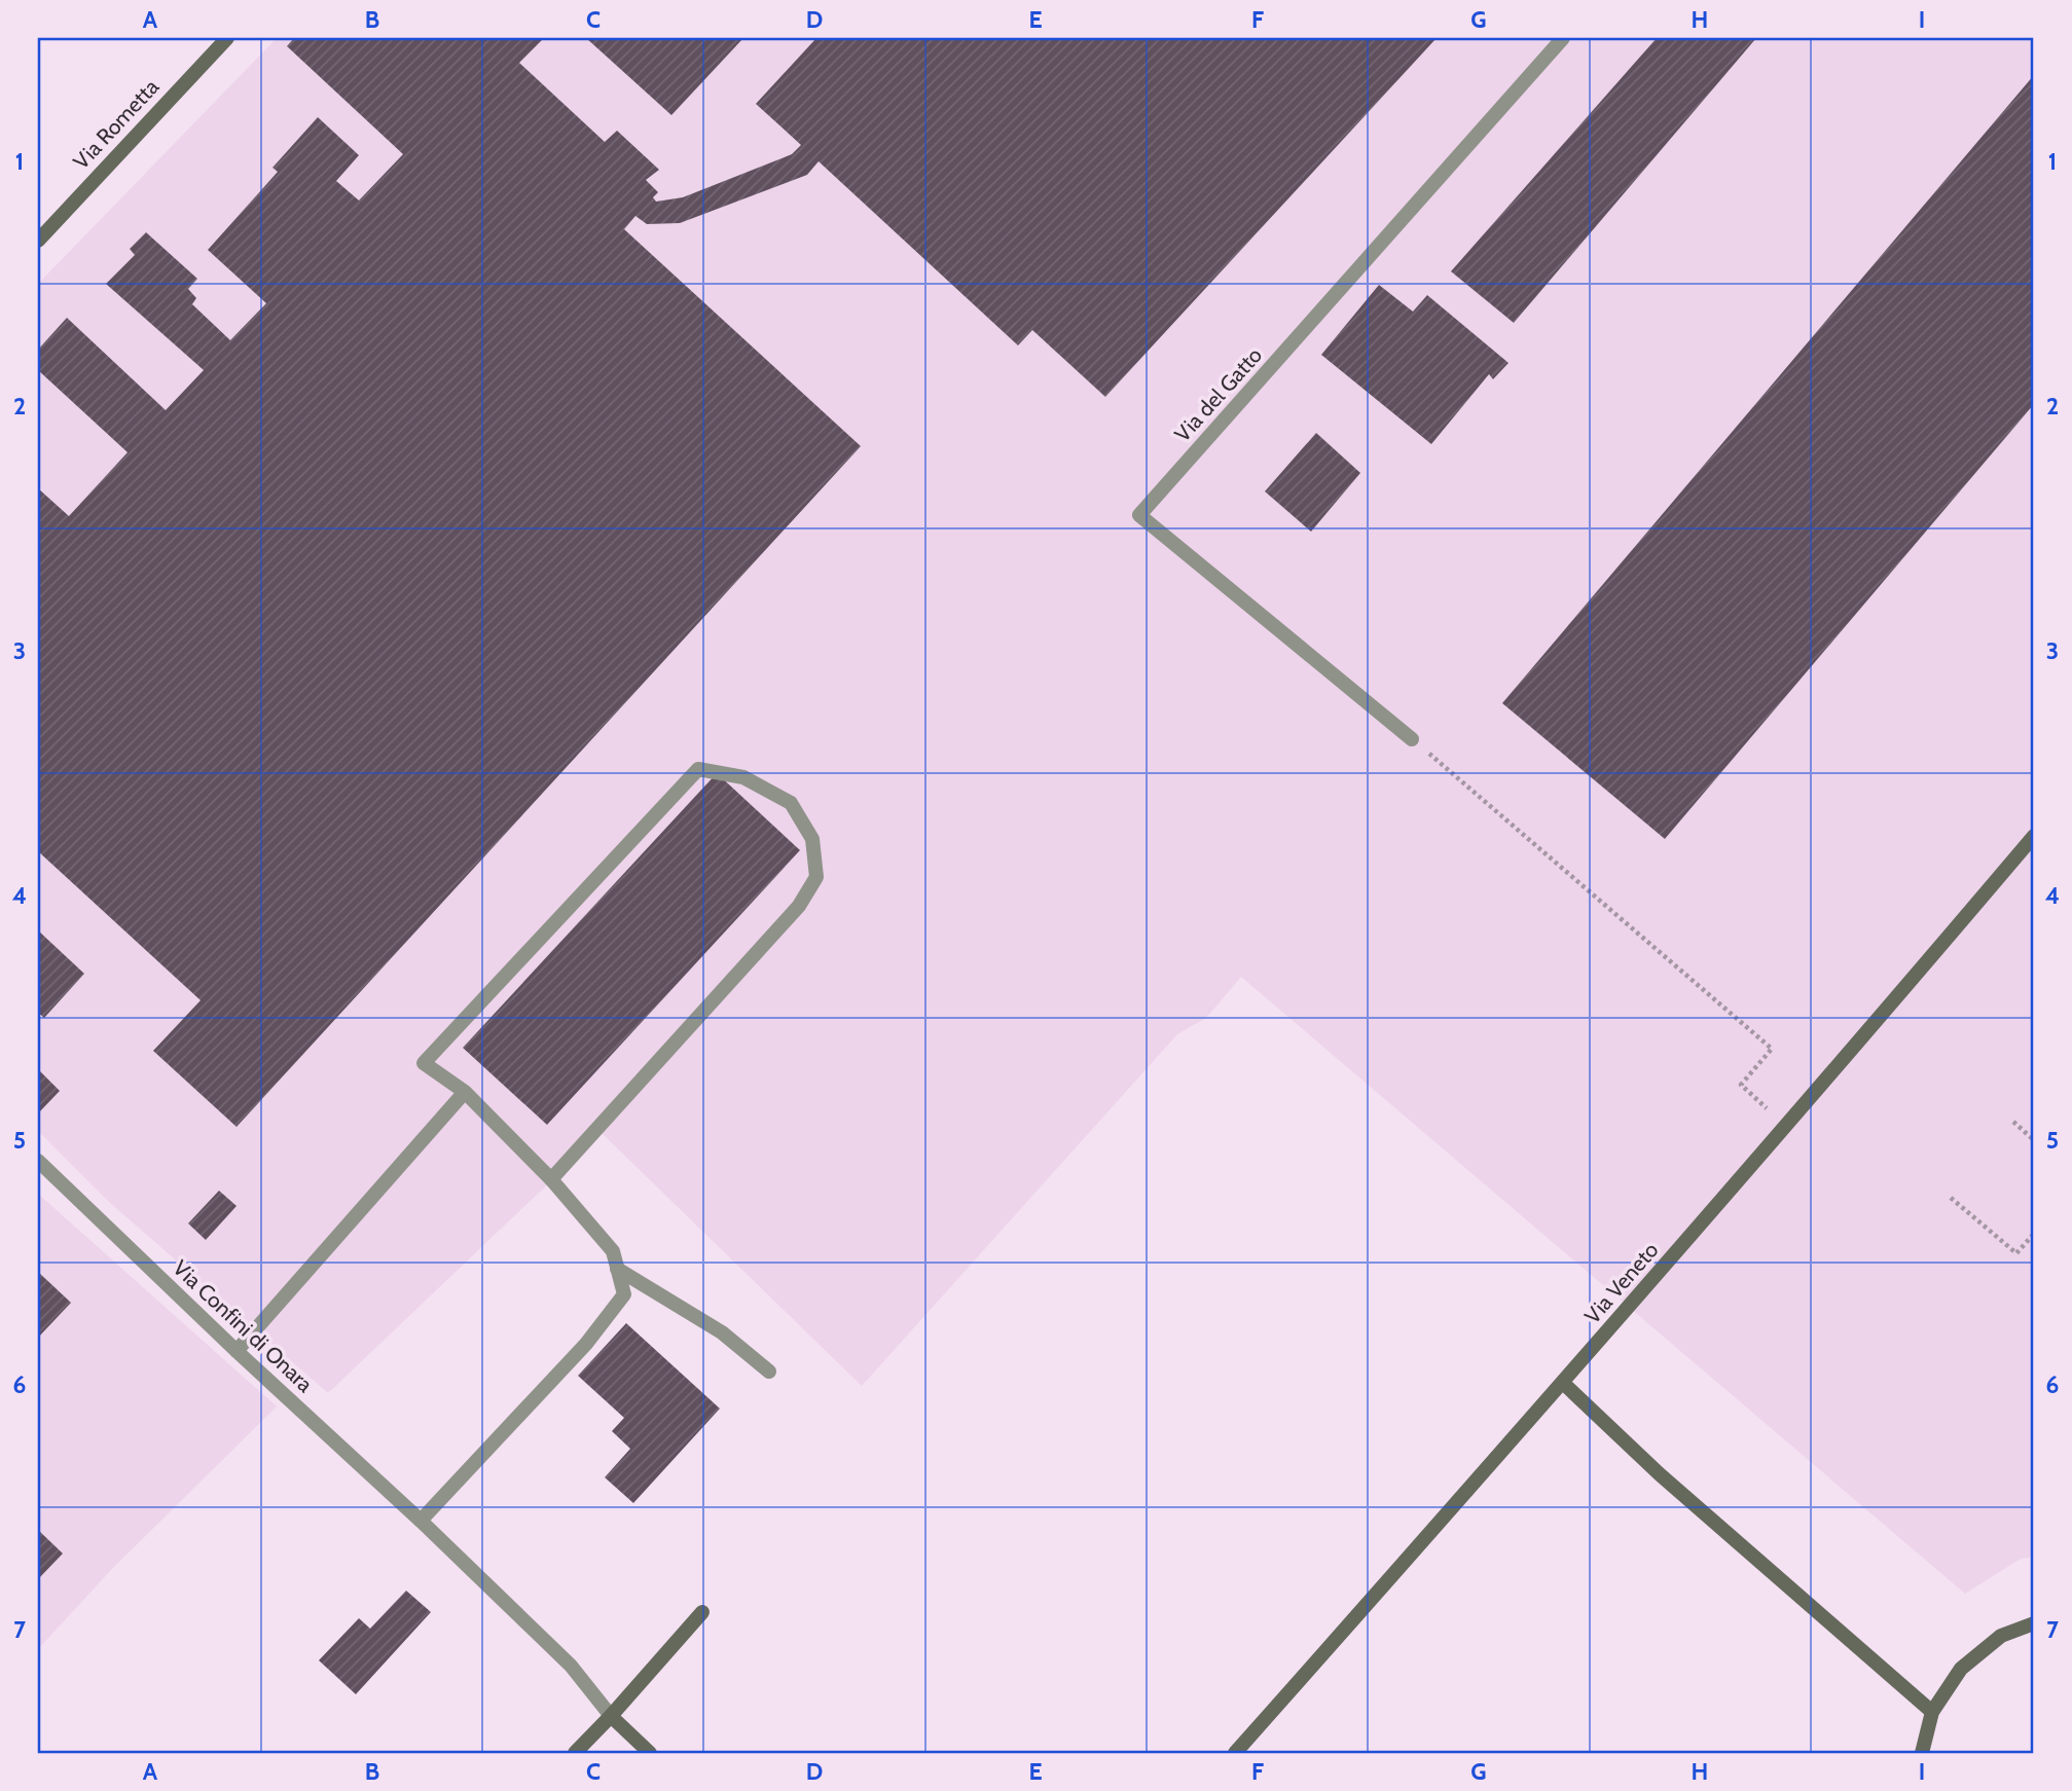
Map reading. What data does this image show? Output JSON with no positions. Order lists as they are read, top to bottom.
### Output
{
  "streets": {
    "street": [
      "Via Rometta",
      "Via del Gatto",
      "Via Veneto",
      "Via Confini di Onara"
    ]
  },
  "grid": {
    "columns": [
      "A",
      "B",
      "C",
      "D",
      "E",
      "F",
      "G",
      "H",
      "I"
    ],
    "rows": [
      "1",
      "2",
      "3",
      "4",
      "5",
      "6",
      "7"
    ]
  }
}
